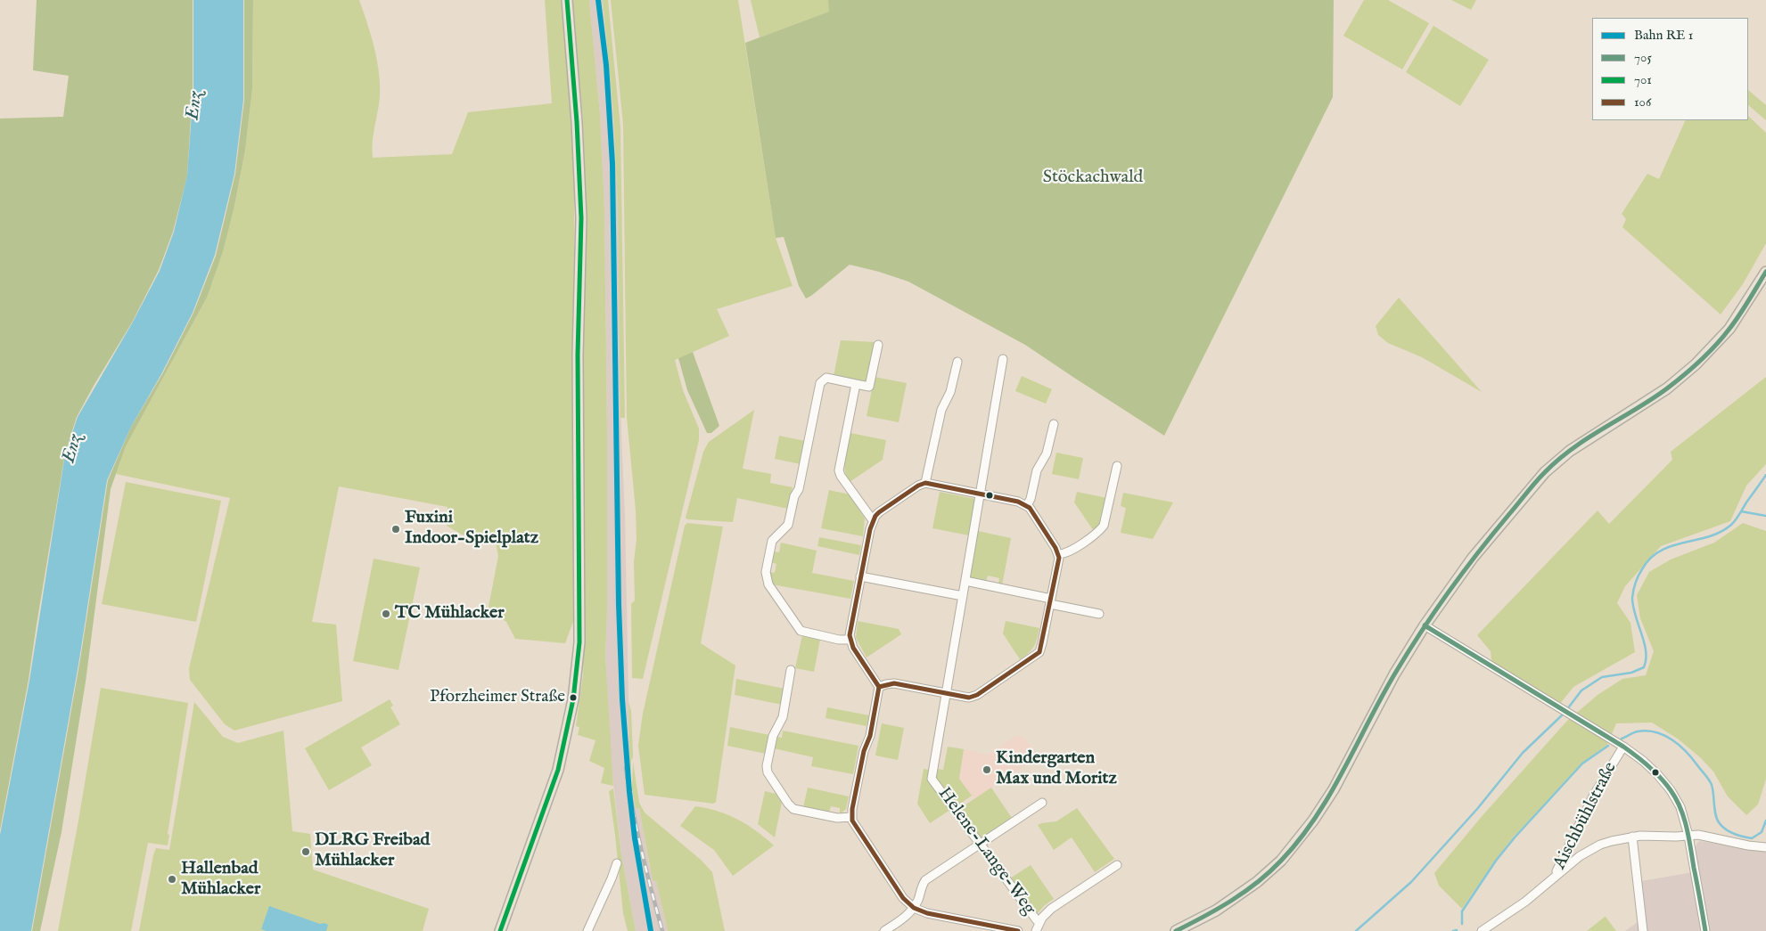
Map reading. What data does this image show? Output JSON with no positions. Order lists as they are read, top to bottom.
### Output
{
  "streets": {
    "street": ["Aischbühlstraße", "Helene-Lange-Weg"]
  },
  "water": ["Enz"],
  "parks": ["Stöckachwald"],
  "places": [
    "Fuxini Indoor-Spielplatz",
    "TC Mühlacker",
    "Pforzheimer Straße",
    "Kindergarten Max und Moritz",
    "DLRG Freibad Mühlacker",
    "Hallenbad Mühlacker"
  ],
  "lines": ["transit line 701", "transit line 705", "transit line 106"],
  "legend": [
    "Bahn RE 1",
    "705",
    "701",
    "106"
  ]
}
